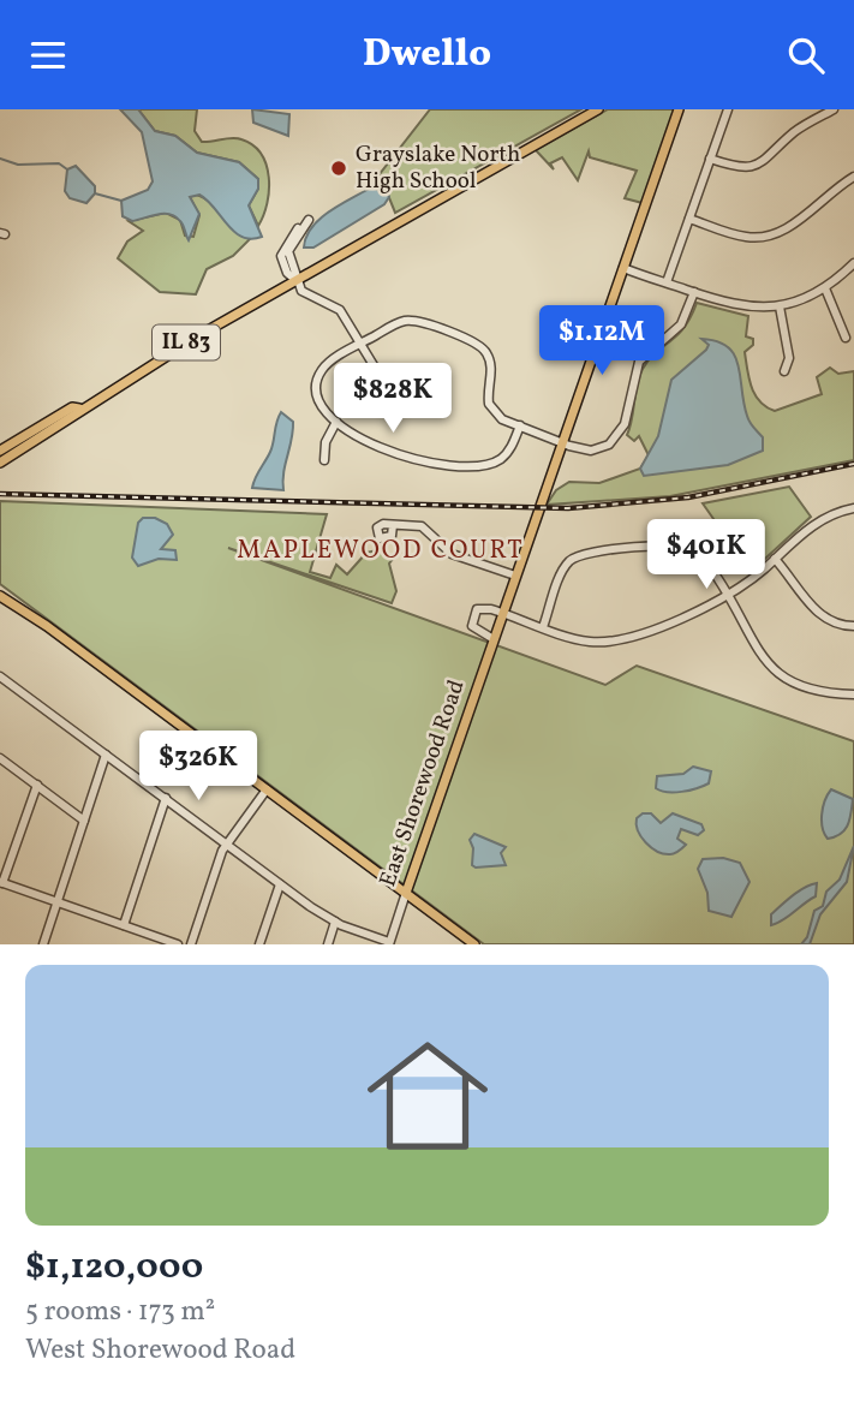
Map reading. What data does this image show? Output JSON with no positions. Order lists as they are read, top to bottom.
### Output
{
  "streets": {
    "main road": ["IL 83", "East Shorewood Road"]
  },
  "districts": ["MAPLEWOOD COURT"],
  "places": ["Grayslake North High School"],
  "page": {
    "header": "Dwello",
    "price": [
      "$1.12M",
      "$828K",
      "$401K",
      "$326K"
    ],
    "list": [
      {
        "name": "$1,120,000",
        "note": "5 rooms · 173 m² · West Shorewood Road"
      }
    ]
  }
}
